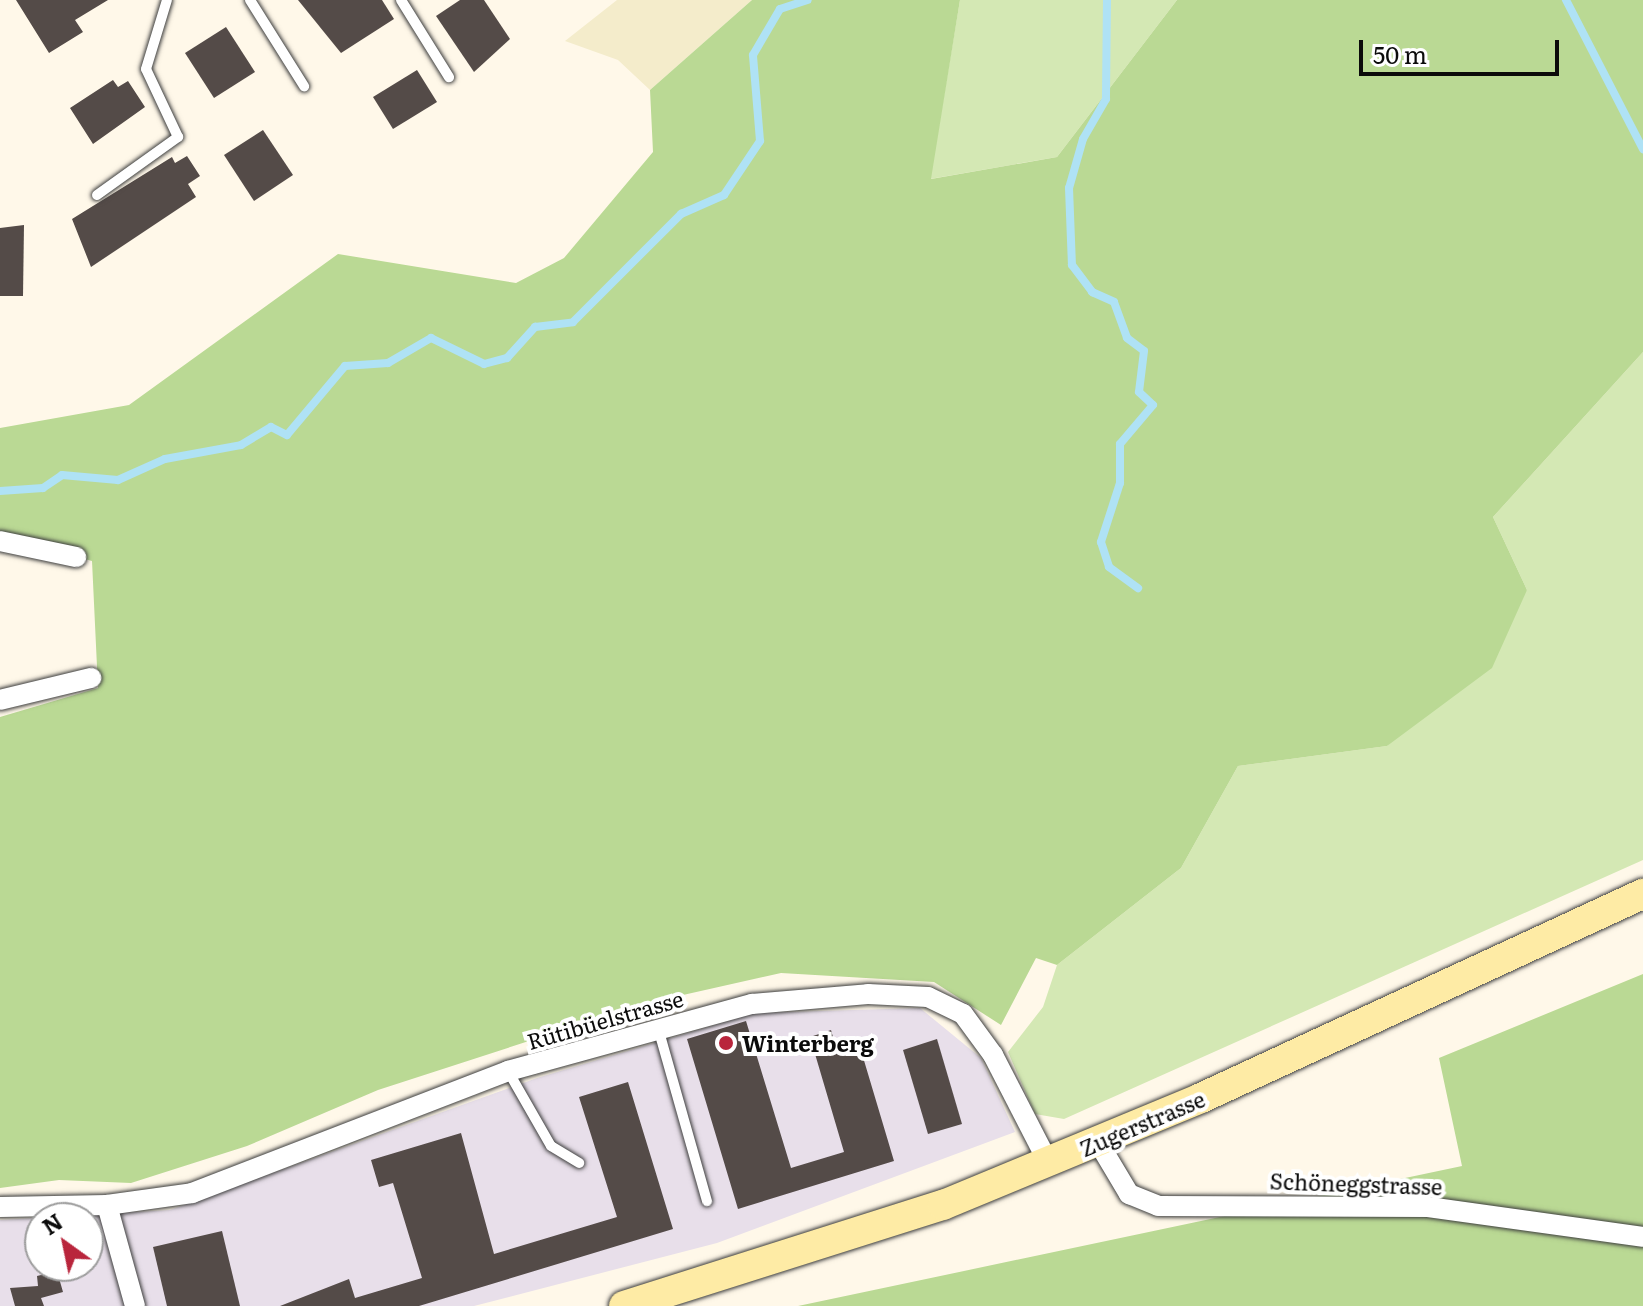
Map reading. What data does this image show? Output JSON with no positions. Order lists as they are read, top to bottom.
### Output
{
  "streets": {
    "main road": ["Zugerstrasse"],
    "street": ["Rütibüelstrasse", "Schöneggstrasse"]
  },
  "crossings": [
    ["Rütibüelstrasse", "Zugerstrasse"],
    ["Zugerstrasse", "Schöneggstrasse"]
  ],
  "places": ["Winterberg"],
  "scale_bar": "50 m",
  "north": "top left"
}
